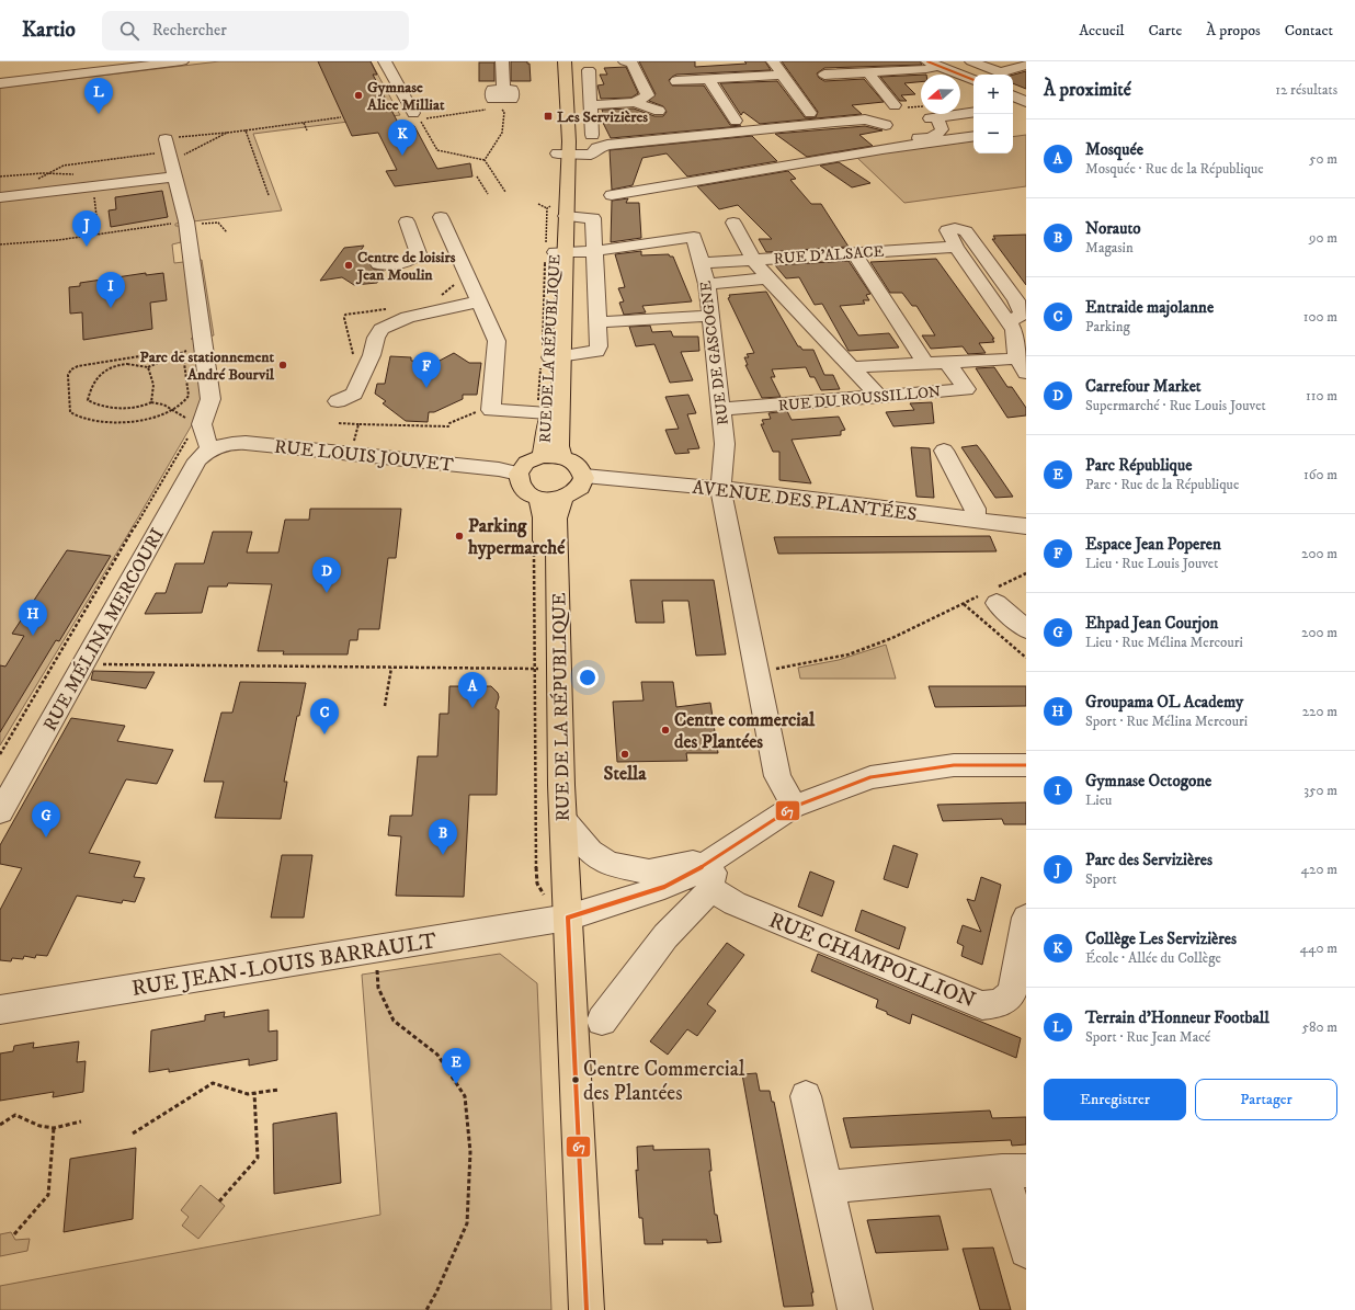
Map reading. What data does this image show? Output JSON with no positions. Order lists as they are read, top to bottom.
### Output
{
  "streets": {
    "main road": ["RUE DE LA RÉPUBLIQUE"],
    "street": [
      "RUE D'ALSACE",
      "RUE DE GASCOGNE",
      "RUE DU ROUSSILLON",
      "RUE LOUIS JOUVET",
      "AVENUE DES PLANTÉES",
      "RUE MÉLINA MERCOURI",
      "RUE CHAMPOLLION",
      "RUE JEAN-LOUIS BARRAULT"
    ]
  },
  "crossings": [
    ["RUE D'ALSACE", "RUE DE GASCOGNE"],
    ["RUE DE LA RÉPUBLIQUE", "RUE LOUIS JOUVET"],
    ["RUE DE LA RÉPUBLIQUE", "AVENUE DES PLANTÉES"],
    ["RUE DE LA RÉPUBLIQUE", "RUE JEAN-LOUIS BARRAULT"],
    ["RUE DE GASCOGNE", "RUE DU ROUSSILLON"],
    ["RUE DE GASCOGNE", "AVENUE DES PLANTÉES"],
    ["RUE DE GASCOGNE", "RUE JEAN-LOUIS BARRAULT"],
    ["RUE LOUIS JOUVET", "AVENUE DES PLANTÉES"],
    ["RUE LOUIS JOUVET", "RUE MÉLINA MERCOURI"]
  ],
  "places": {
    "other": [
      "Gymnase Alice Milliat",
      "Centre de loisirs Jean Moulin",
      "Parc de stationnement André Bourvil",
      "Parking hypermarché",
      "Centre commercial des Plantées",
      "Stella",
      "Centre Commercial des Plantées"
    ],
    "transit": ["Les Servizières"]
  },
  "lines": ["transit line 67"],
  "north": "left",
  "page": {
    "header": "Kartio",
    "search": "Rechercher",
    "nav": [
      "Accueil",
      "Carte",
      "À propos",
      "Contact"
    ],
    "heading": ["À proximité", "12 résultats"],
    "map_buttons": ["+", "−"],
    "pins": [
      "L",
      "K",
      "J",
      "I",
      "F",
      "D",
      "H",
      "A",
      "C",
      "G",
      "B",
      "E"
    ],
    "list": [
      {
        "mark": "A",
        "name": "Mosquée",
        "note": "Mosquée · Rue de la République",
        "value": "50 m"
      },
      {
        "mark": "B",
        "name": "Norauto",
        "note": "Magasin",
        "value": "90 m"
      },
      {
        "mark": "C",
        "name": "Entraide majolanne",
        "note": "Parking",
        "value": "100 m"
      },
      {
        "mark": "D",
        "name": "Carrefour Market",
        "note": "Supermarché · Rue Louis Jouvet",
        "value": "110 m"
      },
      {
        "mark": "E",
        "name": "Parc République",
        "note": "Parc · Rue de la République",
        "value": "160 m"
      },
      {
        "mark": "F",
        "name": "Espace Jean Poperen",
        "note": "Lieu · Rue Louis Jouvet",
        "value": "200 m"
      },
      {
        "mark": "G",
        "name": "Ehpad Jean Courjon",
        "note": "Lieu · Rue Mélina Mercouri",
        "value": "200 m"
      },
      {
        "mark": "H",
        "name": "Groupama OL Academy",
        "note": "Sport · Rue Mélina Mercouri",
        "value": "220 m"
      },
      {
        "mark": "I",
        "name": "Gymnase Octogone",
        "note": "Lieu",
        "value": "350 m"
      },
      {
        "mark": "J",
        "name": "Parc des Servizières",
        "note": "Sport",
        "value": "420 m"
      },
      {
        "mark": "K",
        "name": "Collège Les Servizières",
        "note": "École · Allée du Collège",
        "value": "440 m"
      },
      {
        "mark": "L",
        "name": "Terrain d'Honneur Football",
        "note": "Sport · Rue Jean Macé",
        "value": "580 m"
      }
    ],
    "buttons": ["Enregistrer", "Partager"]
  }
}
